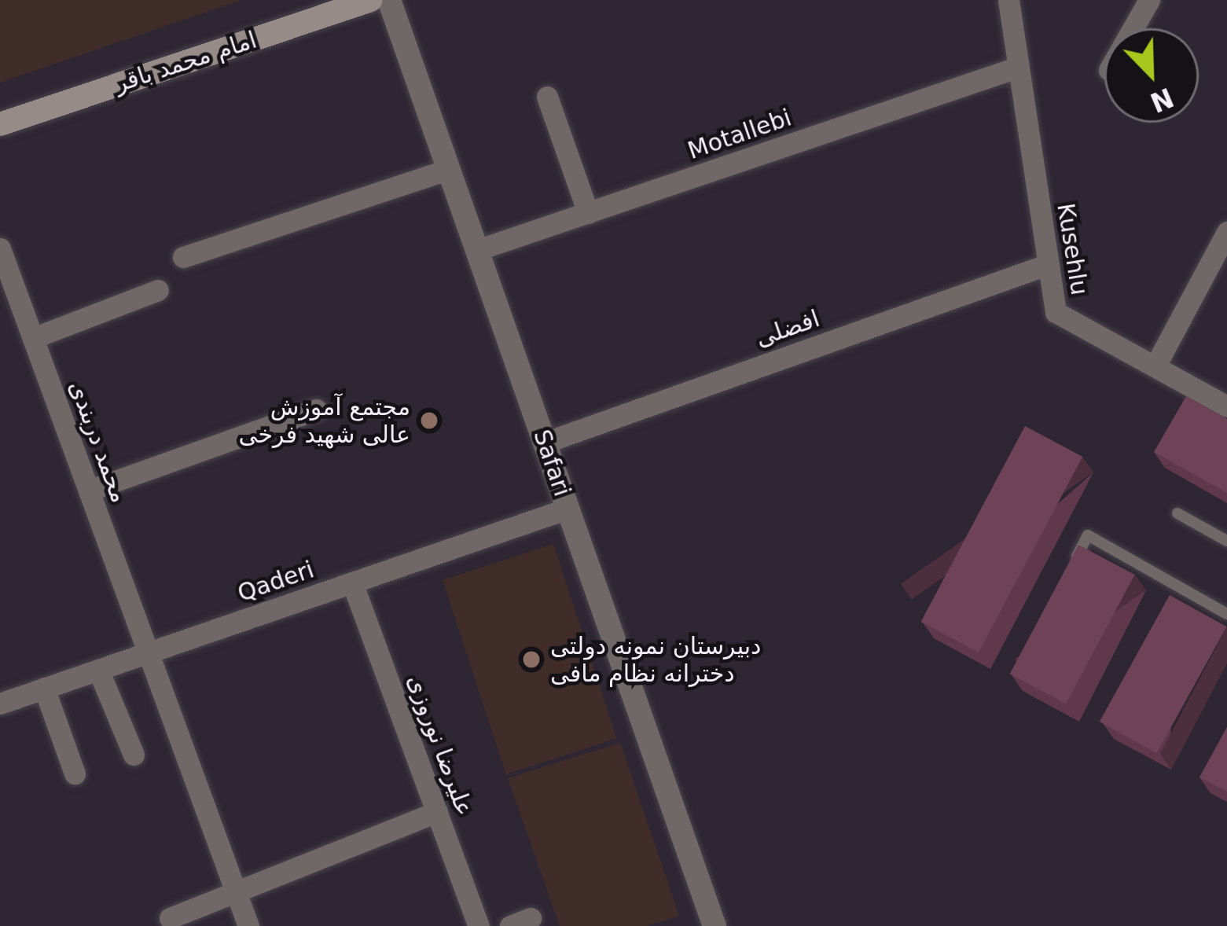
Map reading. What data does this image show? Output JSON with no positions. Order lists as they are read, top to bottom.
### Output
{
  "streets": {
    "main road": ["امام محمد باقر"],
    "street": [
      "Motallebi",
      "Kusehlu",
      "افضلی",
      "محمد دربندی",
      "Safari",
      "Qaderi",
      "علیرضا نوروزی"
    ]
  },
  "crossings": [
    ["Motallebi", "Kusehlu"],
    ["Motallebi", "Safari"],
    ["Kusehlu", "افضلی"],
    ["افضلی", "Safari"],
    ["محمد دربندی", "Qaderi"],
    ["Safari", "Qaderi"],
    ["Qaderi", "علیرضا نوروزی"]
  ],
  "places": ["مجتمع آموزش عالی شهید فرخی", "دبیرستان نمونه دولتی دخترانه نظام مافی"],
  "north": "bottom right"
}
